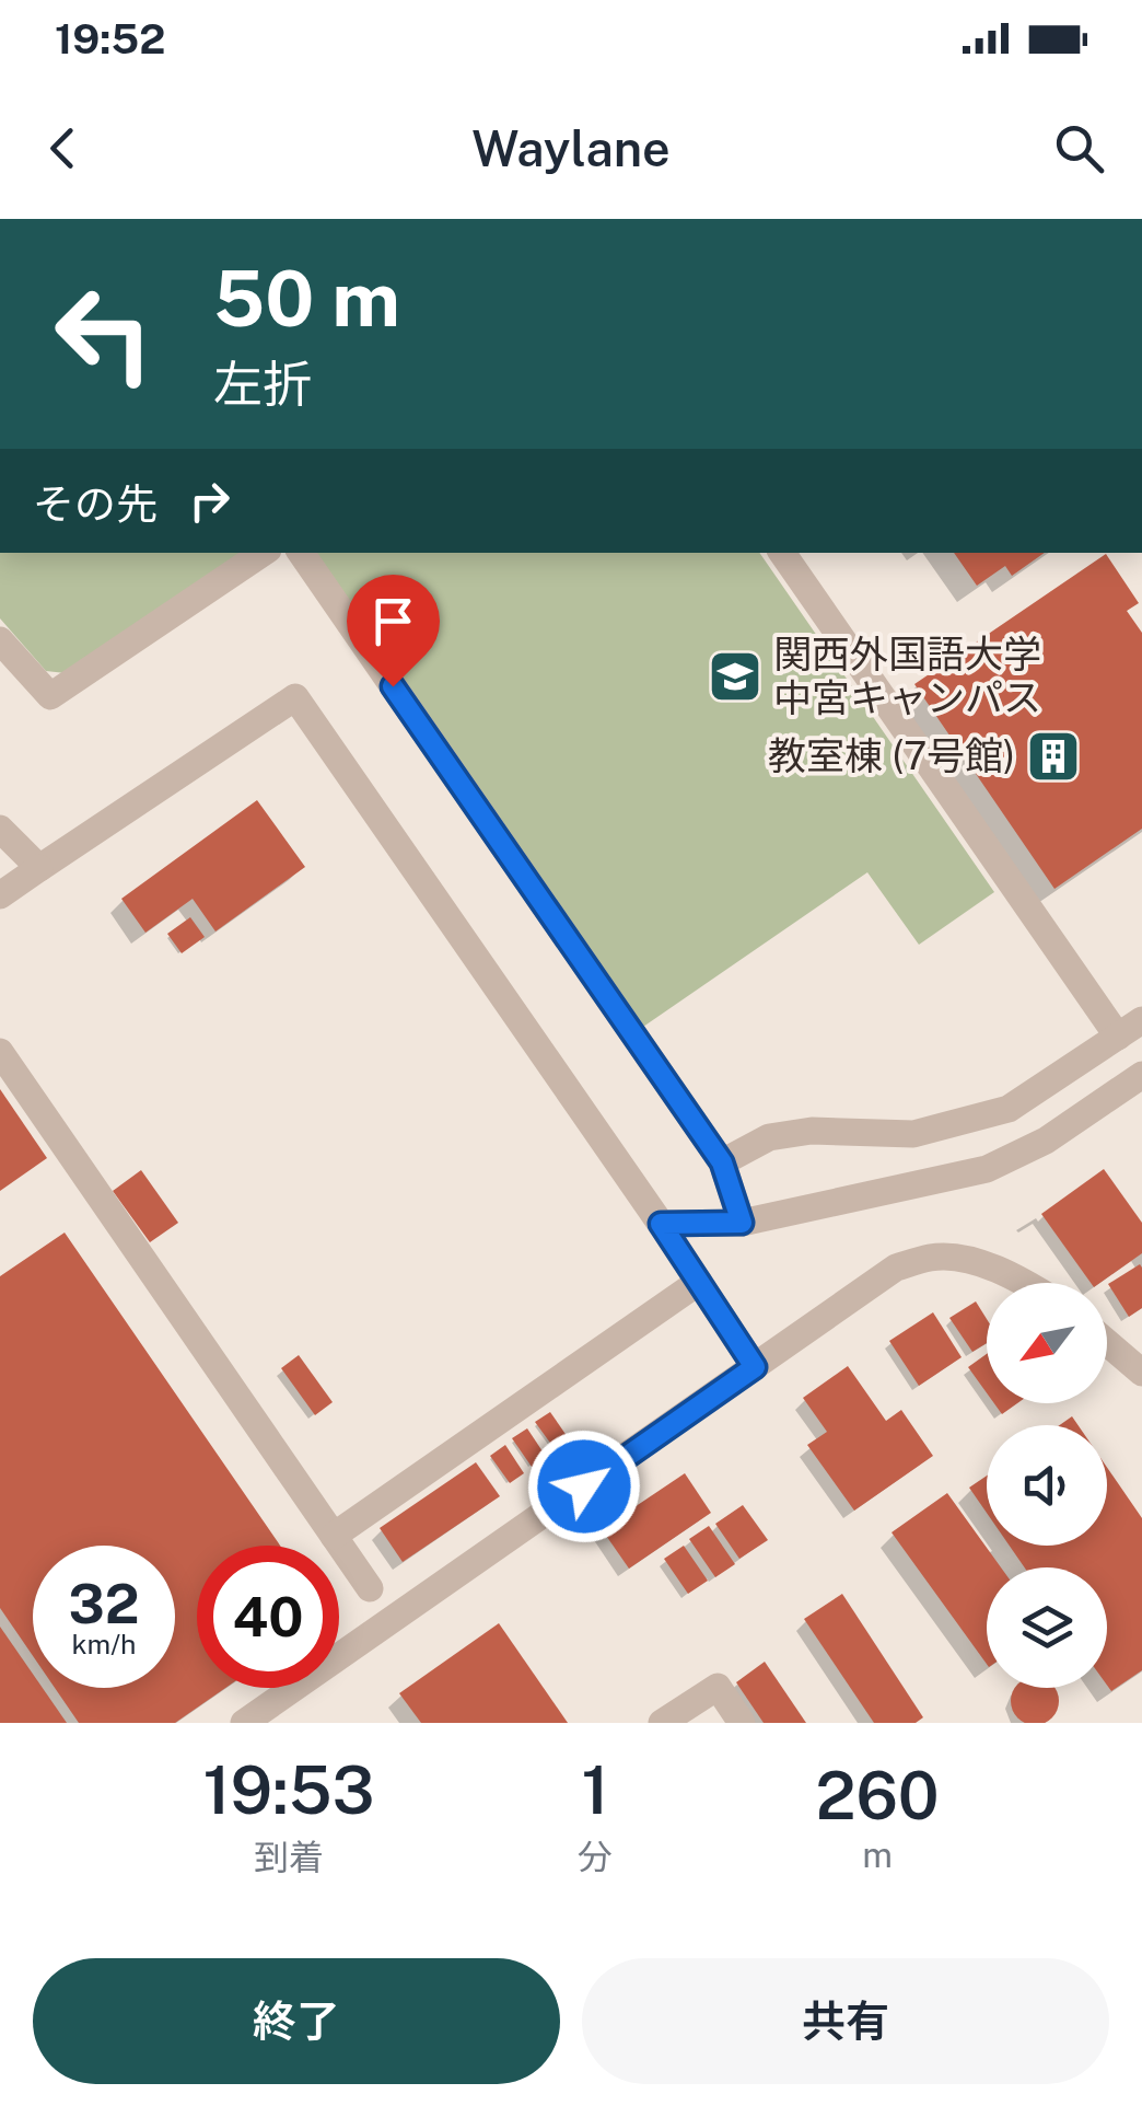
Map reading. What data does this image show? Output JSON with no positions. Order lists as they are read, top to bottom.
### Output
{
  "places": {
    "school or university": ["関西外国語大学 中宮キャンパス"],
    "building": ["教室棟 (7号館)"]
  },
  "north": "bottom left",
  "page": {
    "status": "19:52",
    "header": "Waylane",
    "turn": ["50 m", "左折"],
    "then": "その先",
    "speed": "32 km/h",
    "limit": "40",
    "eta": [
      "19:53",
      "到着",
      "1",
      "分",
      "260",
      "m"
    ],
    "buttons": ["終了", "共有"]
  }
}
